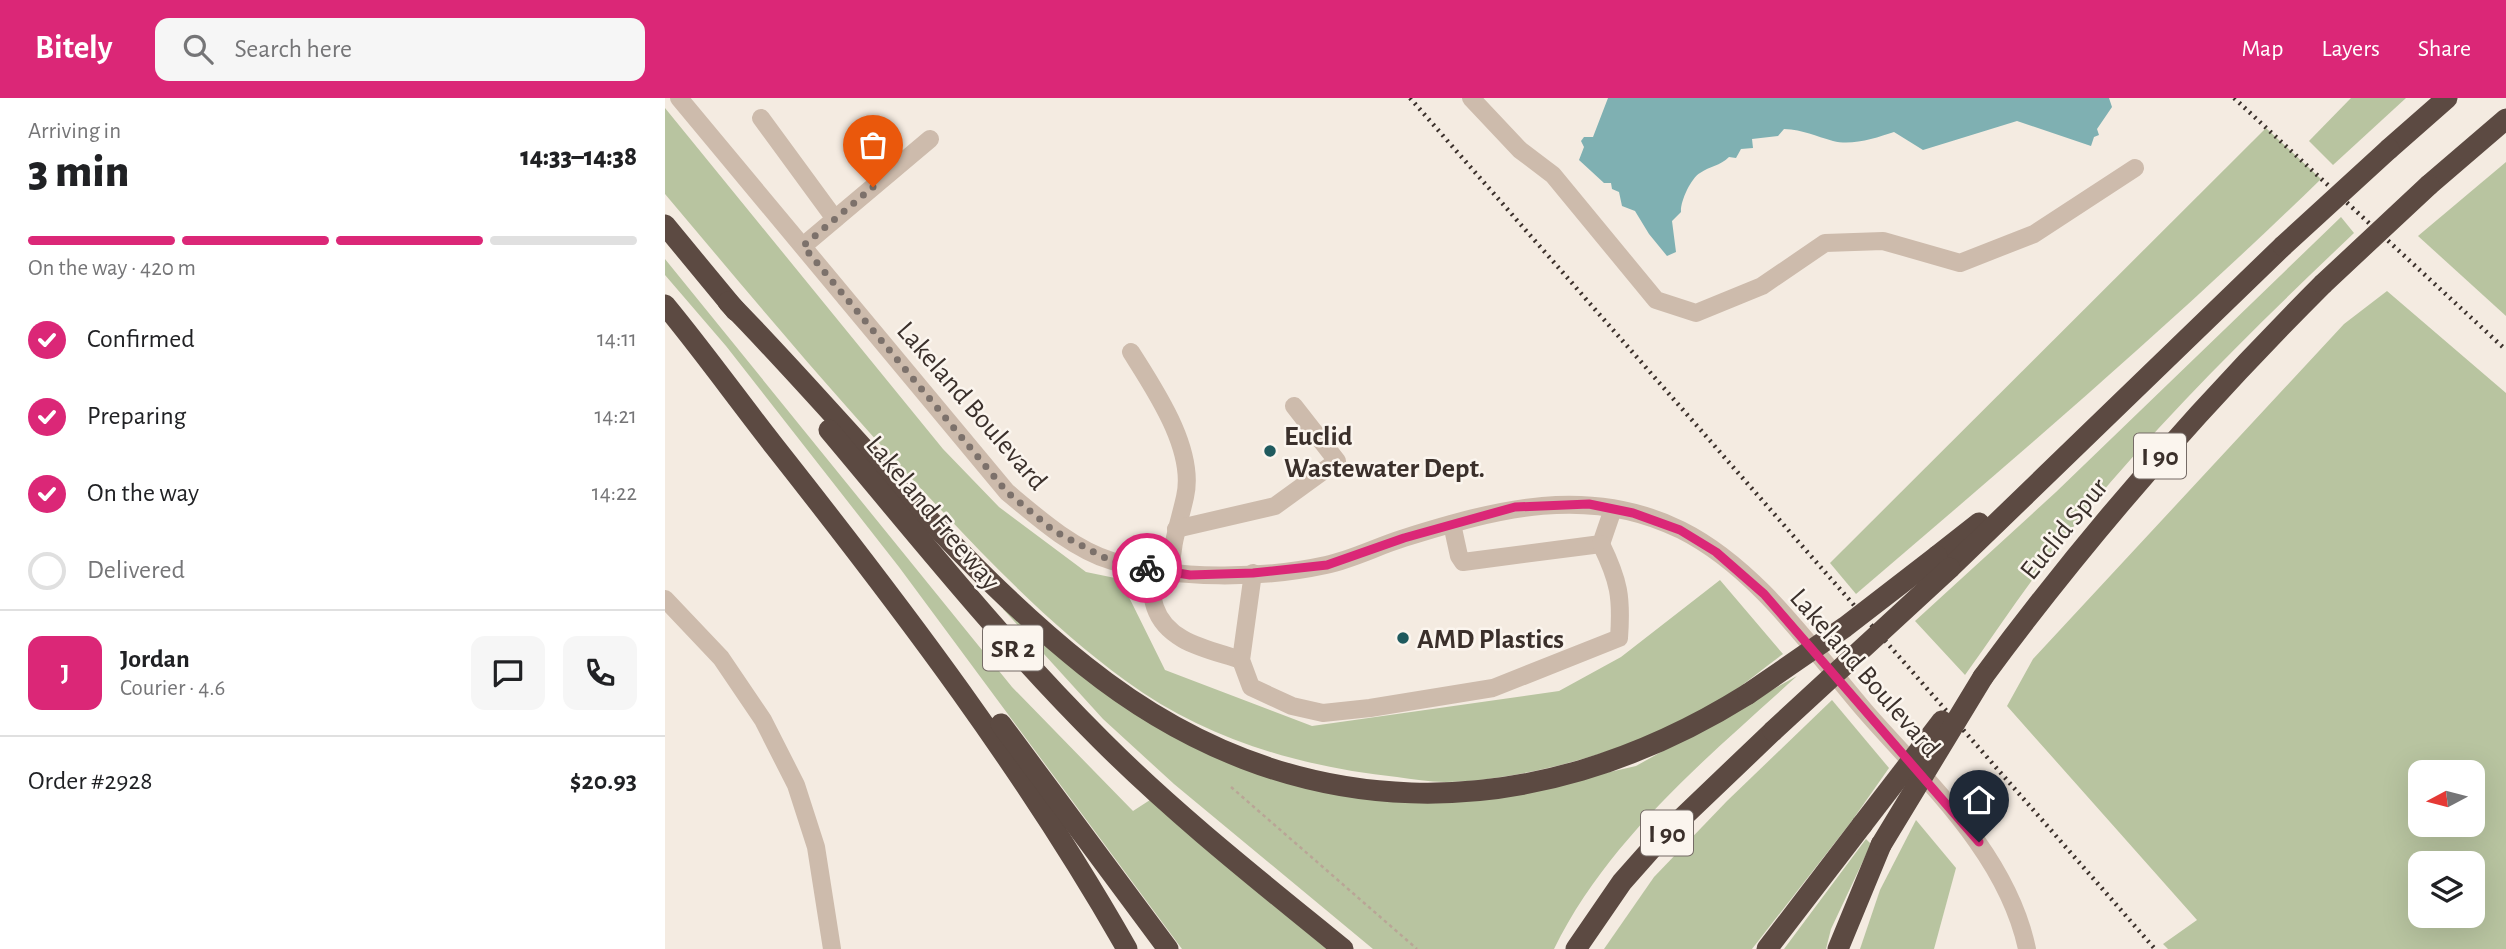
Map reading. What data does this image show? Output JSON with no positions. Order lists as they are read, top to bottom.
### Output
{
  "streets": {
    "highway": [
      "I 90",
      "Lakeland Freeway",
      "Euclid Spur",
      "SR 2"
    ],
    "street": ["Lakeland Boulevard"]
  },
  "crossings": [
    ["I 90", "Euclid Spur"]
  ],
  "places": ["Euclid Wastewater Dept.", "AMD Plastics"],
  "north": "left",
  "page": {
    "header": "Bitely",
    "search": "Search here",
    "nav": ["Map", "Layers", "Share"],
    "heading": ["3 min", "Arriving in", "14:33–14:38"],
    "panel": [
      "Jordan",
      "Courier · 4.6",
      "Order #2928",
      "$20.93"
    ],
    "bar": "On the way · 420 m",
    "list": [
      ["Confirmed", "14:11"],
      ["Preparing", "14:21"],
      ["On the way", "14:22"],
      "Delivered"
    ],
    "round": "J"
  }
}
